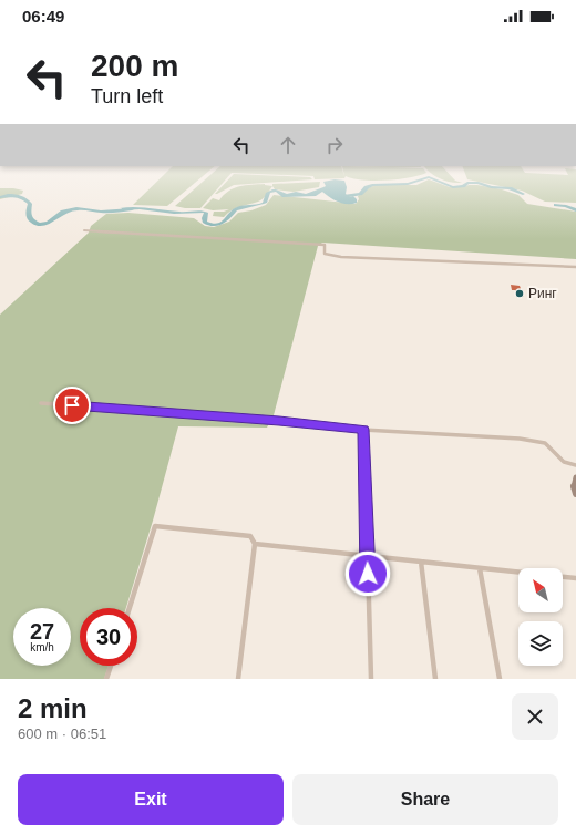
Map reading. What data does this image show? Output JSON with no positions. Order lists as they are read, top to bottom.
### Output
{
  "places": ["Ринг"],
  "north": "top left",
  "page": {
    "status": "06:49",
    "turn": ["200 m", "Turn left"],
    "speed": "27 km/h",
    "limit": "30",
    "heading": ["2 min", "600 m · 06:51"],
    "buttons": ["Exit", "Share"]
  }
}
